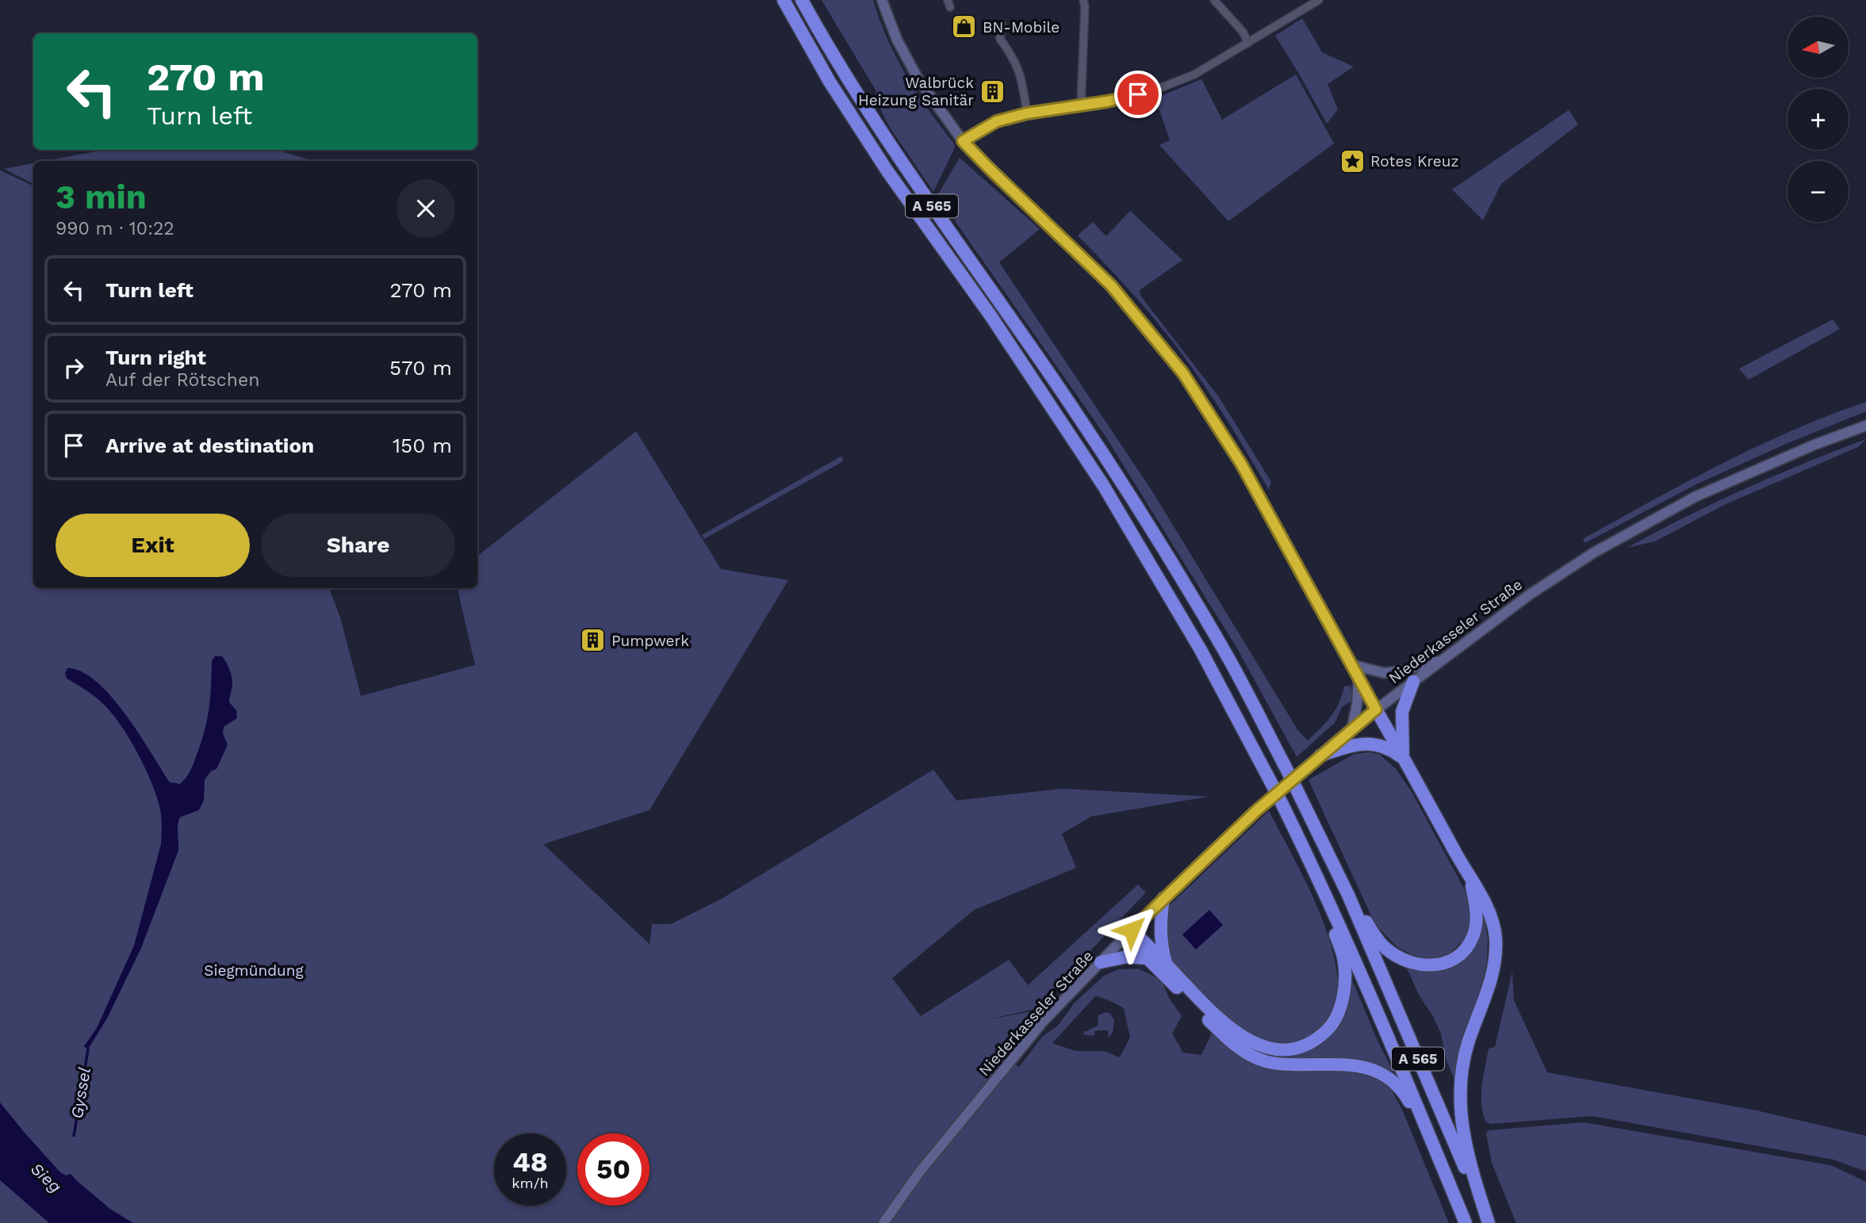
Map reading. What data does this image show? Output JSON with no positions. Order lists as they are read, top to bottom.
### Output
{
  "streets": {
    "highway": ["A 565"],
    "main road": ["Niederkasseler Straße"]
  },
  "water": ["Gyssel", "Sieg"],
  "parks": ["Siegmündung"],
  "places": {
    "shop": ["BN-Mobile"],
    "building": ["Walbrück Heizung Sanitär", "Pumpwerk"],
    "place": ["Rotes Kreuz"]
  },
  "north": "left",
  "page": {
    "map_buttons": ["+", "−"],
    "turn": ["270 m", "Turn left"],
    "heading": ["3 min", "990 m · 10:22"],
    "list": [
      {
        "name": "Turn left",
        "value": "270 m"
      },
      {
        "name": "Turn right",
        "note": "Auf der Rötschen",
        "value": "570 m"
      },
      {
        "name": "Arrive at destination",
        "value": "150 m"
      }
    ],
    "buttons": ["Exit", "Share"],
    "speed": "48 km/h",
    "limit": "50"
  }
}
